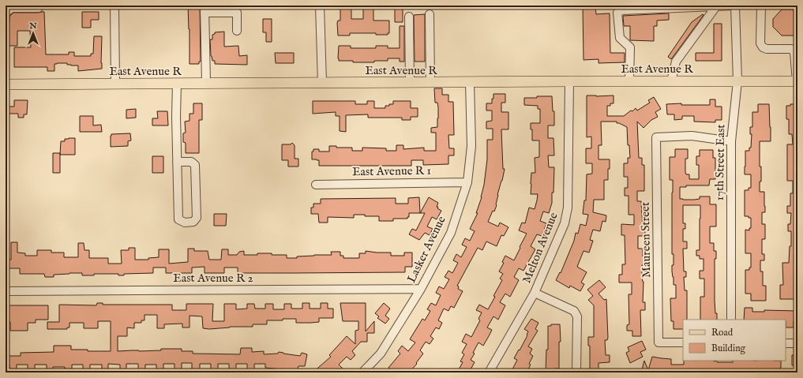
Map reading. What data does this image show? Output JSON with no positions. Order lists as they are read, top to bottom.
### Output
{
  "streets": {
    "main road": ["East Avenue R"],
    "street": [
      "17th Street East",
      "East Avenue R 1",
      "Maureen Street",
      "Melton Avenue",
      "Lasker Avenue",
      "East Avenue R 2"
    ]
  },
  "crossings": [
    ["East Avenue R", "17th Street East"],
    ["East Avenue R", "Melton Avenue"],
    ["East Avenue R", "Lasker Avenue"],
    ["17th Street East", "Maureen Street"],
    ["East Avenue R 1", "Lasker Avenue"],
    ["Lasker Avenue", "East Avenue R 2"]
  ],
  "legend": ["Road", "Building"],
  "north": "top"
}
